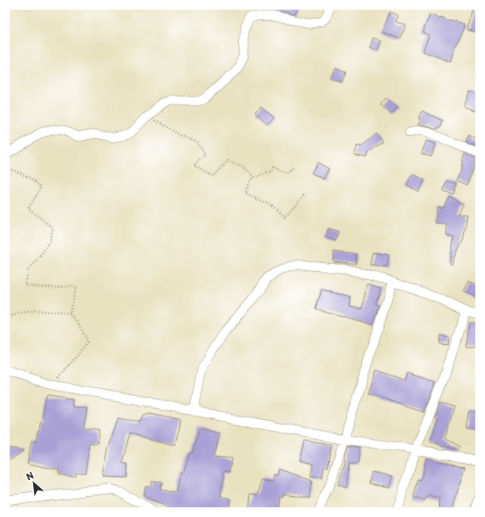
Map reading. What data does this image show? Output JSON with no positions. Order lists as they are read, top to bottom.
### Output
{
  "north": "top left"
}
